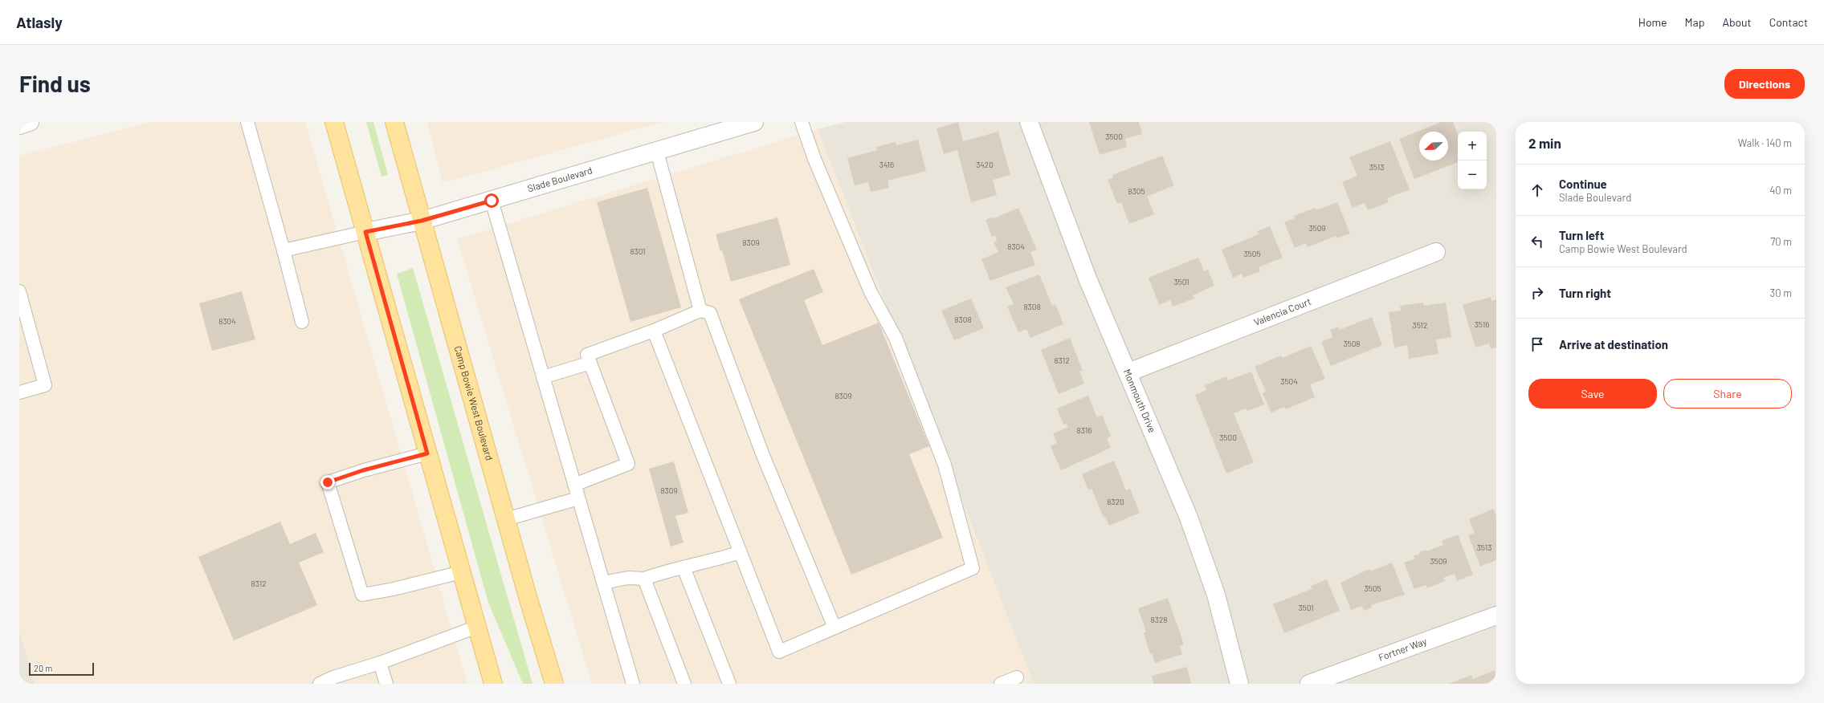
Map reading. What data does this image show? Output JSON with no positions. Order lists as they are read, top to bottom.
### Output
{
  "streets": {
    "main road": ["Camp Bowie West Boulevard"],
    "street": [
      "Slade Boulevard",
      "Valencia Court",
      "Monmouth Drive",
      "Fortner Way"
    ]
  },
  "crossings": [
    ["Slade Boulevard", "Camp Bowie West Boulevard"],
    ["Valencia Court", "Monmouth Drive"]
  ],
  "house_numbers": [
    "3500",
    "3416",
    "3420",
    "3513",
    "8305",
    "3509",
    "8309",
    "8304",
    "8301",
    "3505",
    "3501",
    "8308",
    "8308",
    "8304",
    "3516",
    "3512",
    "3508",
    "8312",
    "3504",
    "8309",
    "8316",
    "3500",
    "8309",
    "8320",
    "3513",
    "3509",
    "8312",
    "3505",
    "3501",
    "8328"
  ],
  "scale_bar": "20 m",
  "north": "bottom left",
  "page": {
    "header": "Atlasly",
    "nav": [
      "Home",
      "Map",
      "About",
      "Contact"
    ],
    "buttons": [
      "Directions",
      ["Save", "Share"]
    ],
    "title": "Find us",
    "heading": ["2 min", "Walk · 140 m"],
    "map_buttons": ["+", "−"],
    "list": [
      ["Continue", "Slade Boulevard", "40 m"],
      ["Turn left", "Camp Bowie West Boulevard", "70 m"],
      ["Turn right", "30 m"],
      "Arrive at destination"
    ],
    "scale": "20 m"
  }
}
